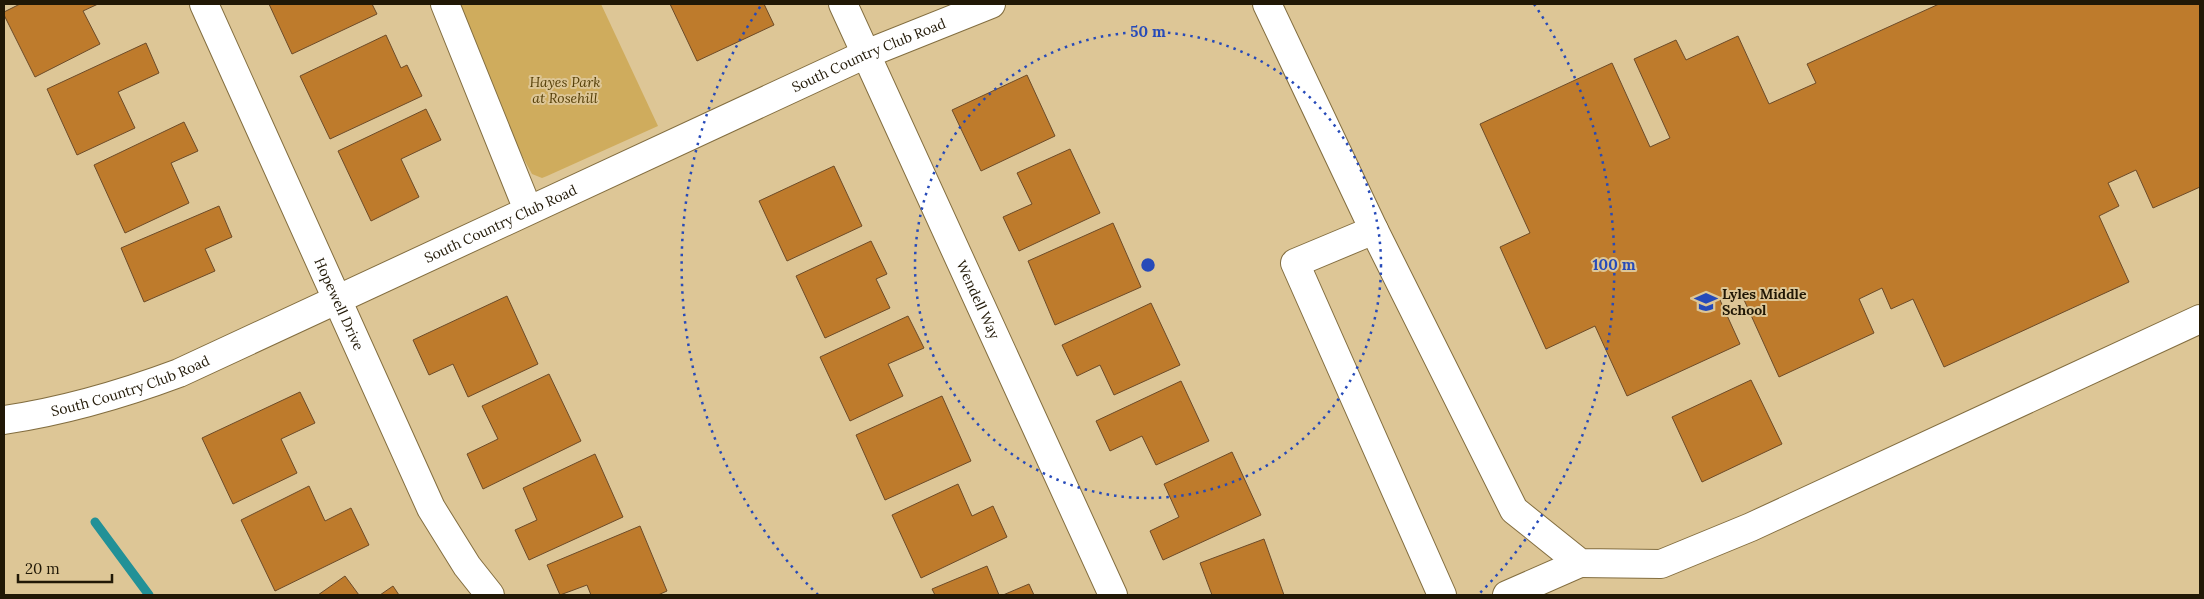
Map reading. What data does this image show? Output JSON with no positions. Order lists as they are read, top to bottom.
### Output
{
  "streets": {
    "street": ["South Country Club Road", "Wendell Way", "Hopewell Drive"]
  },
  "crossings": [
    ["South Country Club Road", "Wendell Way"],
    ["South Country Club Road", "Hopewell Drive"]
  ],
  "parks": ["Hayes Park at Rosehill"],
  "places": {
    "school or university": ["Lyles Middle School"]
  },
  "scale_bar": "20 m",
  "rings": ["50 m", "100 m"]
}
